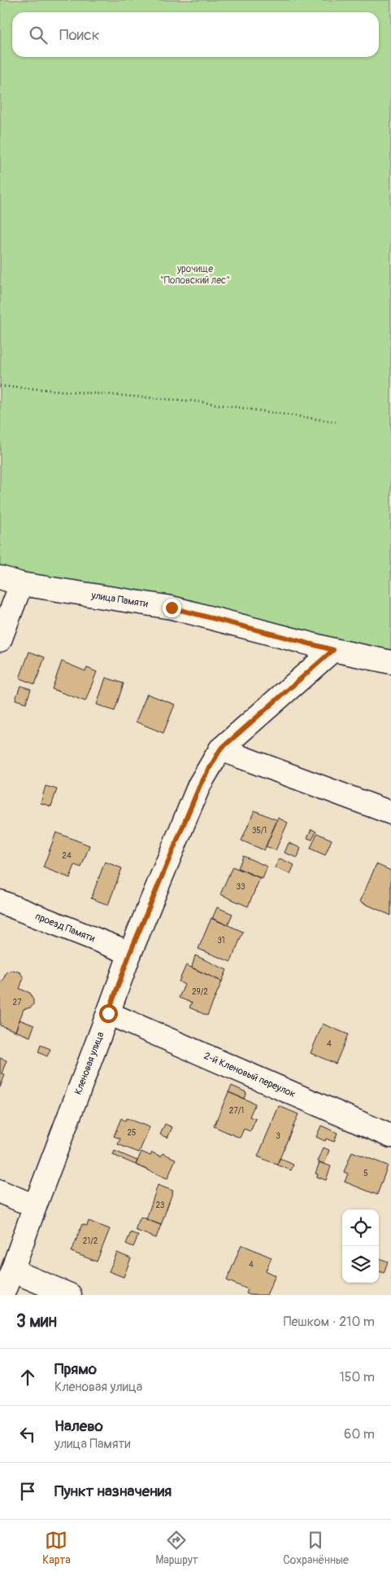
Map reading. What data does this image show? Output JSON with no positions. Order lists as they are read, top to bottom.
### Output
{
  "streets": {
    "street": [
      "улица Памяти",
      "проезд Памяти",
      "Кленовая улица",
      "2-й Кленовый переулок"
    ]
  },
  "crossings": [
    ["улица Памяти", "Кленовая улица"],
    ["проезд Памяти", "Кленовая улица"],
    ["Кленовая улица", "2-й Кленовый переулок"]
  ],
  "parks": ["урочище \"Поповский лес\""],
  "house_numbers": [
    "35/1",
    "24",
    "33",
    "31",
    "29/2",
    "27",
    "4",
    "27/1",
    "25",
    "3",
    "5",
    "23",
    "21/2",
    "4"
  ],
  "page": {
    "search": "Поиск",
    "heading": ["3 мин", "Пешком · 210 m"],
    "list": [
      ["Прямо", "Кленовая улица", "150 m"],
      ["Налево", "улица Памяти", "60 m"],
      "Пункт назначения"
    ],
    "nav": ["Карта", "Маршрут", "Сохранённые"]
  }
}
